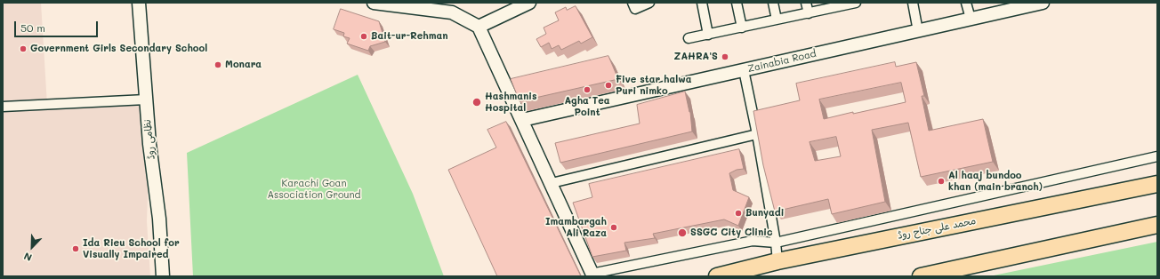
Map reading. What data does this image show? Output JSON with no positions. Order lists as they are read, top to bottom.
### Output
{
  "streets": {
    "highway": ["محمد علی جناح روڈ"],
    "street": ["Zainabia Road", "نظامی روڈ"]
  },
  "parks": ["Karachi Goan Association Ground"],
  "places": [
    "Bait-ur-Rehman",
    "Government Girls Secondary School",
    "ZAHRA'S",
    "Monara",
    "Five star halwa Puri nimko",
    "Agha Tea Point",
    "Hashmanis Hospital",
    "Al haaj bundoo khan (main branch)",
    "Bunyadi",
    "Imambargah Ali Raza",
    "SSGC City Clinic",
    "Ida Rieu School for Visually Impaired"
  ],
  "scale_bar": "50 m",
  "north": "bottom left"
}
